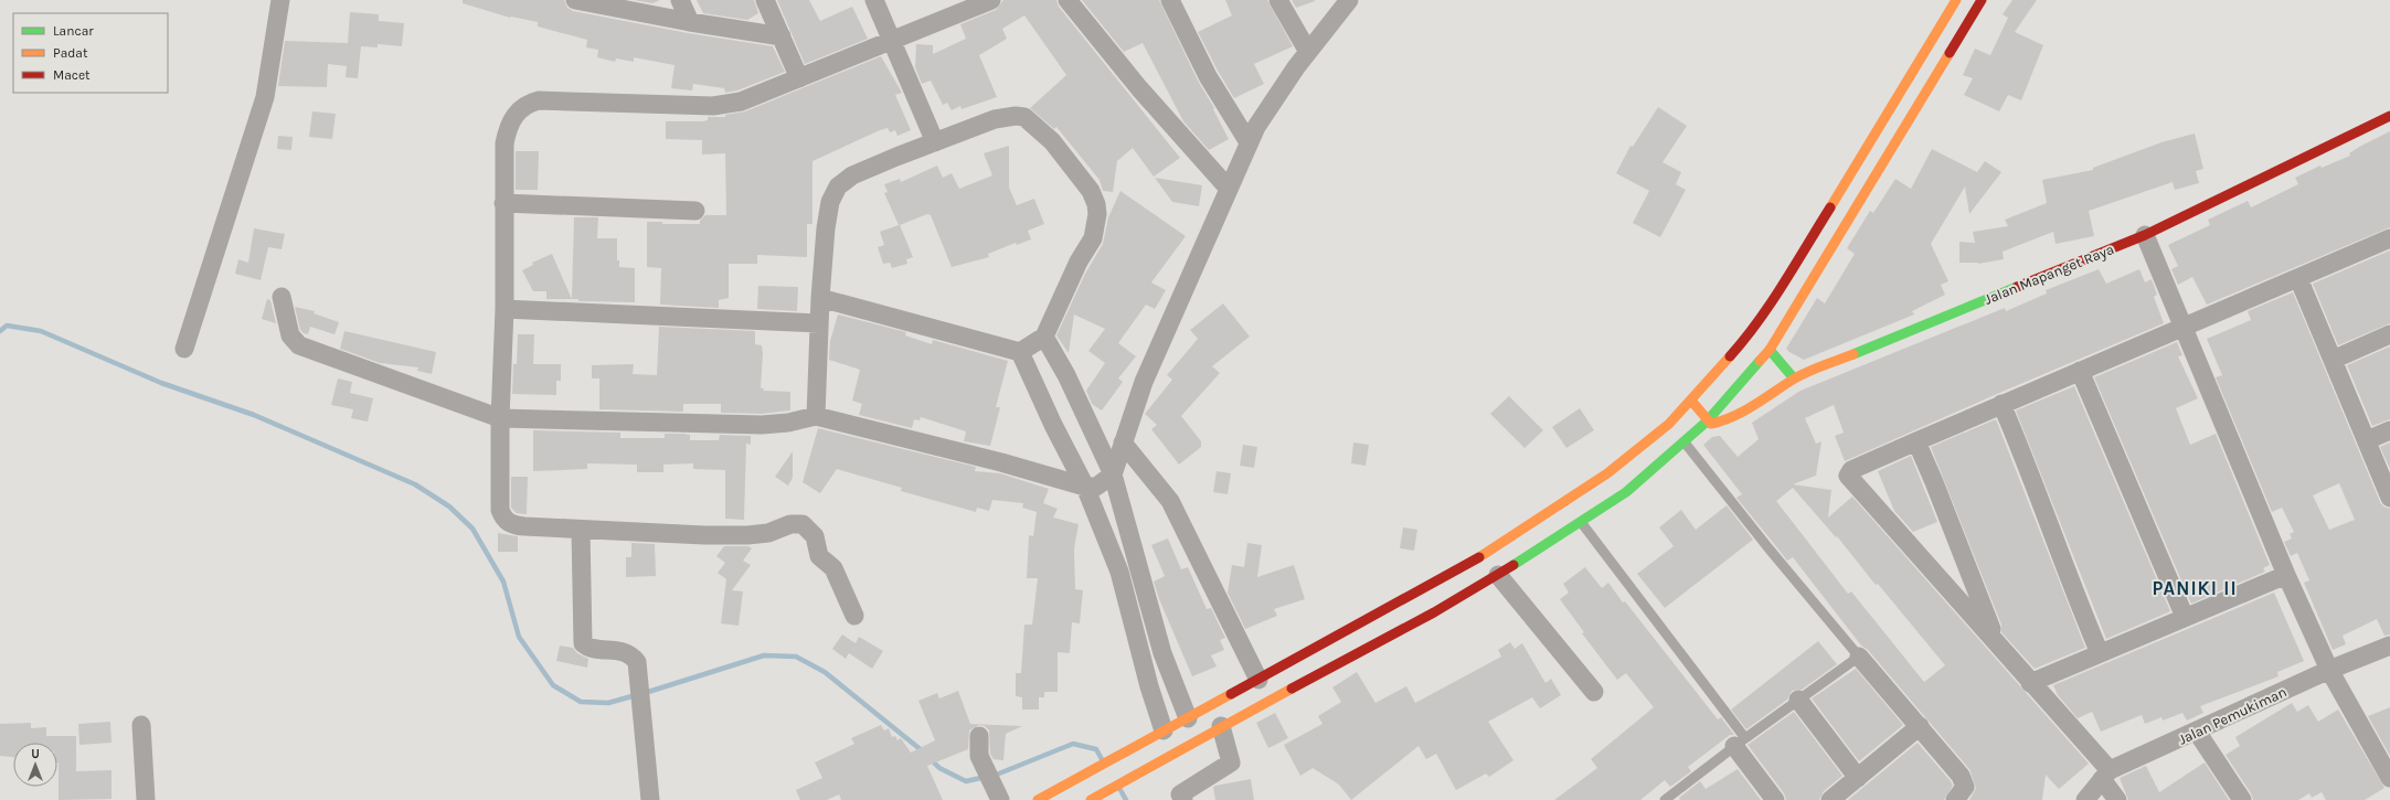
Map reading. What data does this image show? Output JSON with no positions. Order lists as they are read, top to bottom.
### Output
{
  "streets": {
    "main road": ["Jalan Mapanget Raya"],
    "street": ["Jalan Pemukiman"]
  },
  "districts": ["PANIKI II"],
  "legend": ["Lancar", "Padat", "Macet"],
  "north": "top"
}
